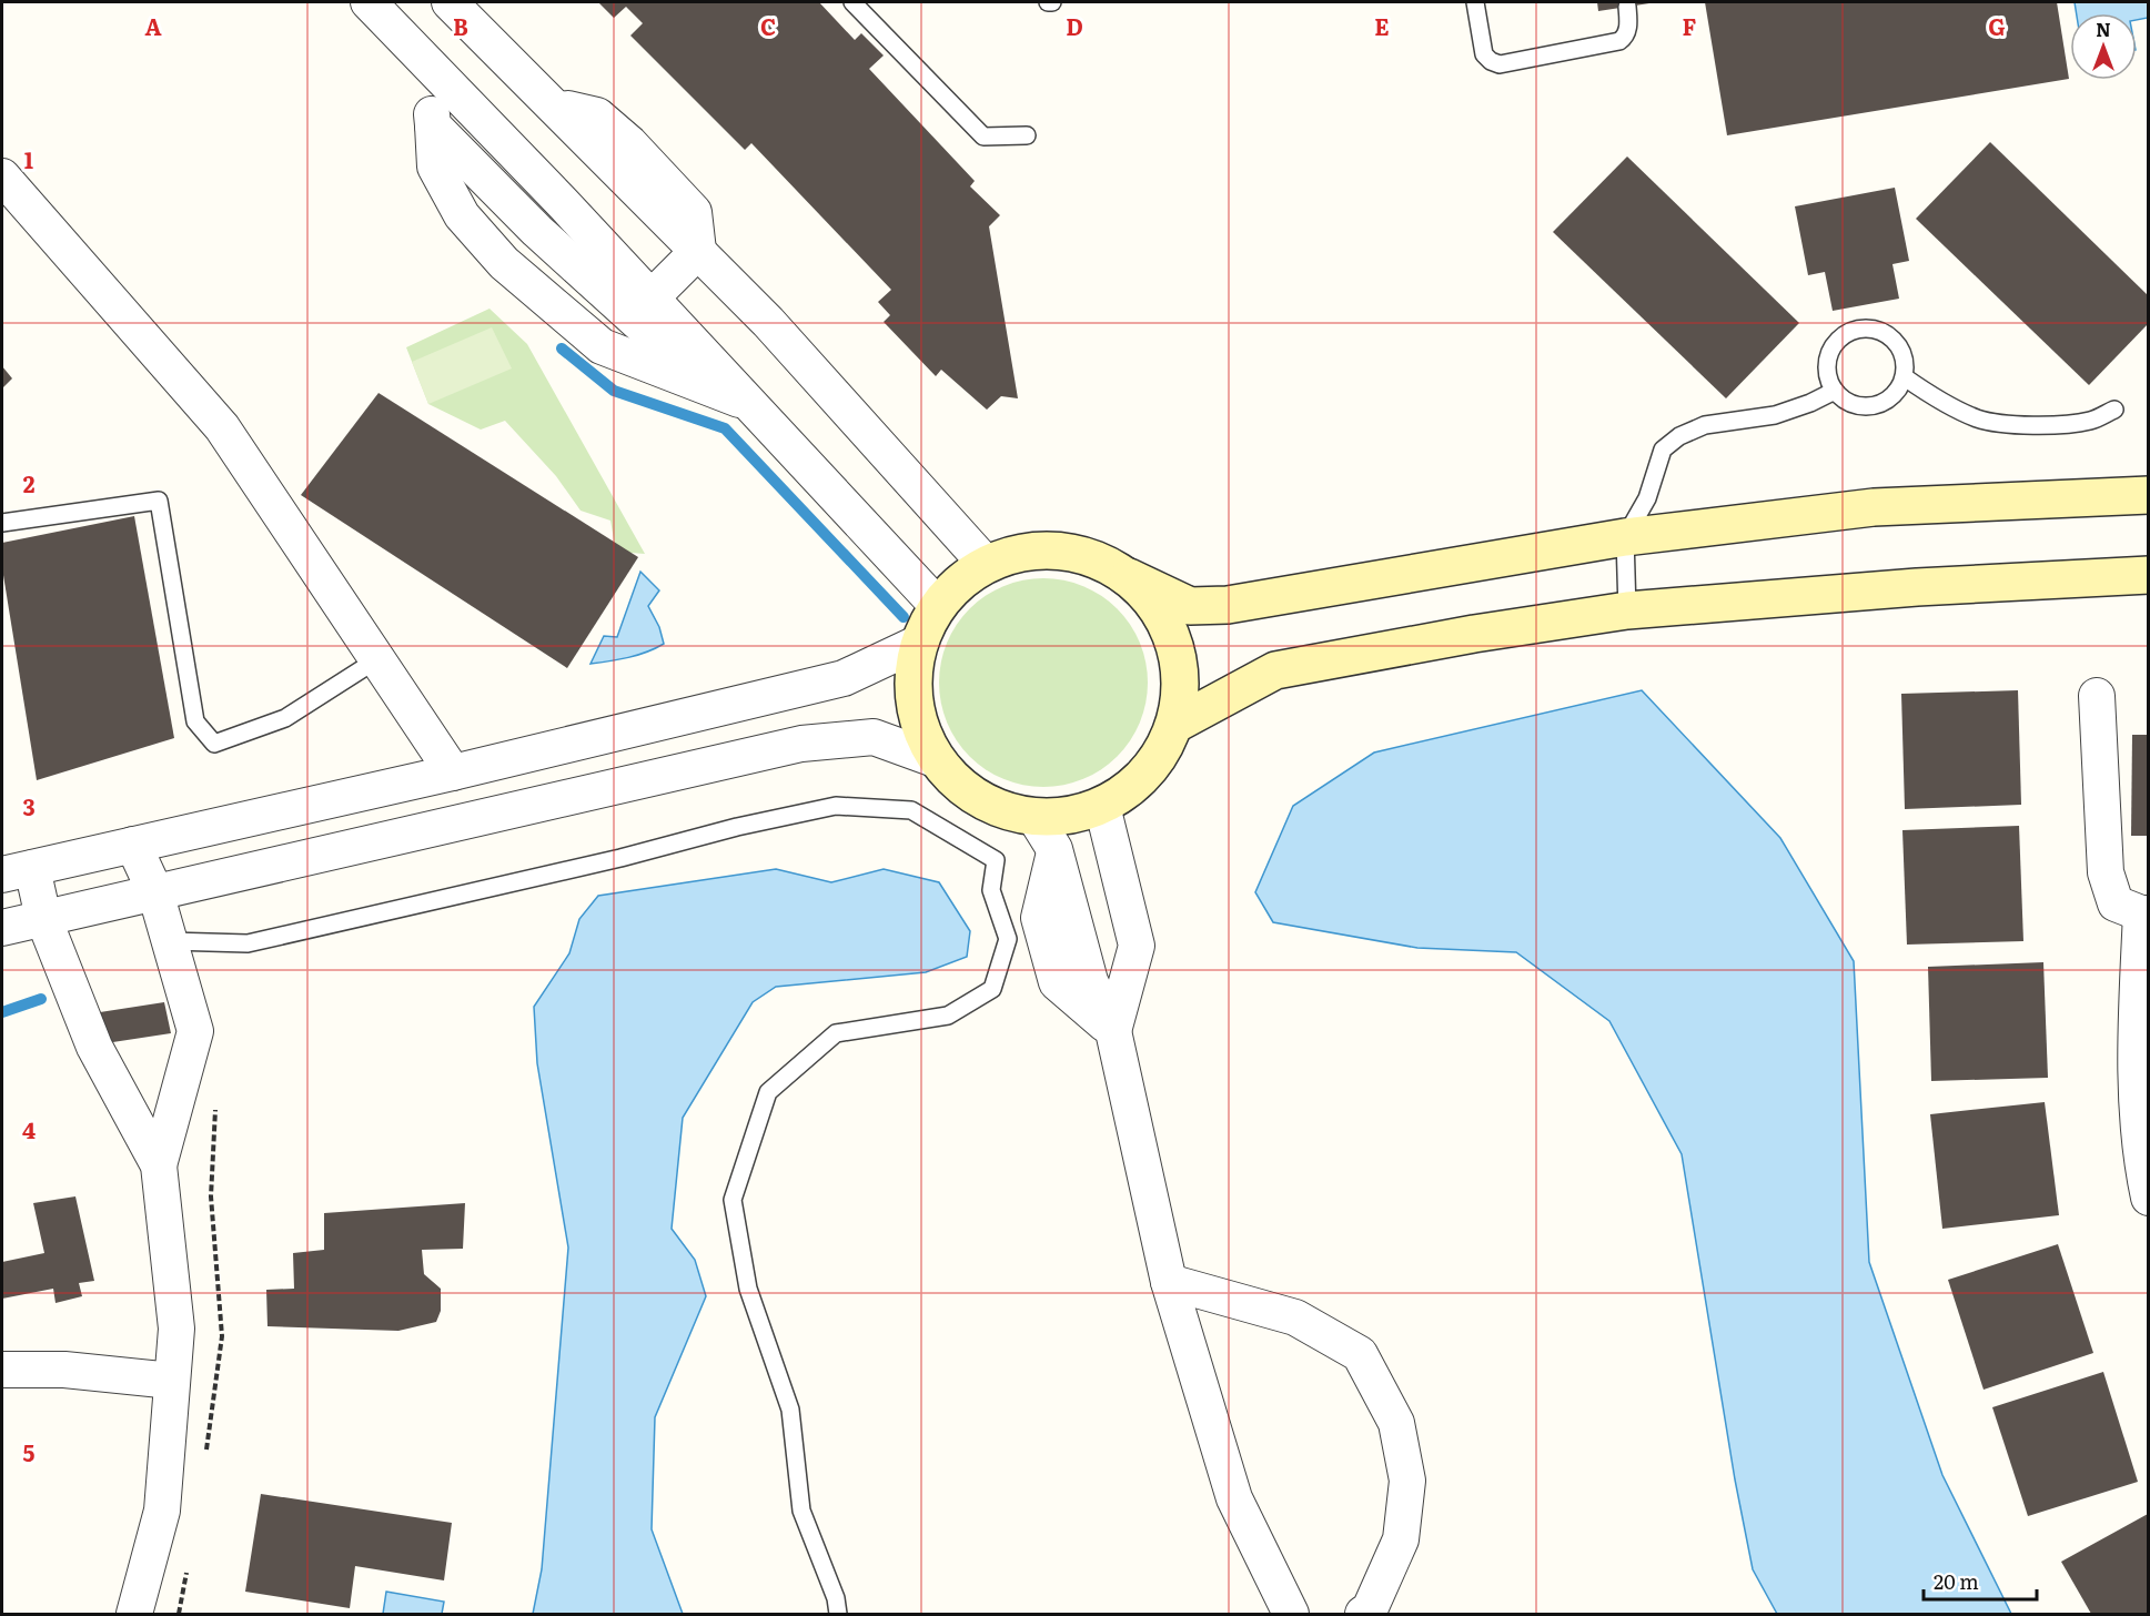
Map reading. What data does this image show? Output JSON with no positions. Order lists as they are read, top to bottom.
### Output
{
  "scale_bar": "20 m",
  "north": "top",
  "grid": {
    "columns": [
      "A",
      "B",
      "C",
      "D",
      "E",
      "F",
      "G"
    ],
    "rows": [
      "1",
      "2",
      "3",
      "4",
      "5"
    ]
  }
}
